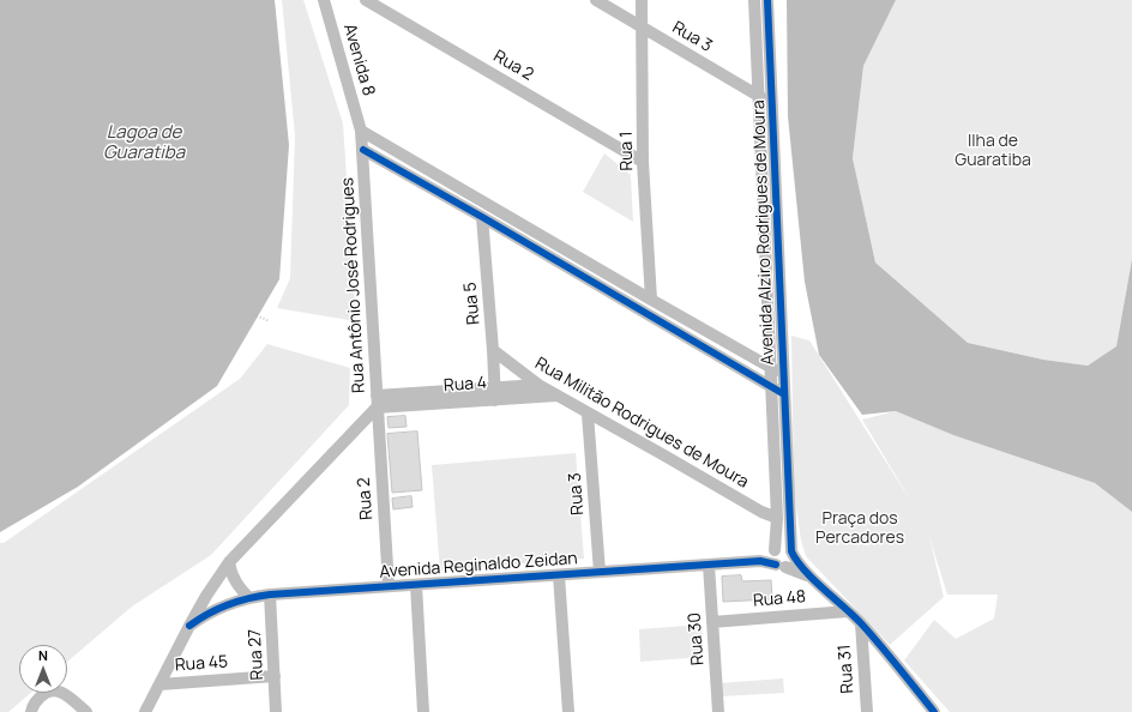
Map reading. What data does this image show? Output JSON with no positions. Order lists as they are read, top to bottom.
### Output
{
  "streets": {
    "street": [
      "Rua 3",
      "Avenida 8",
      "Rua 2",
      "Rua 1",
      "Avenida Alziro Rodrigues de Moura",
      "Rua Antônio José Rodrigues",
      "Rua 5",
      "Rua 4",
      "Rua Militão Rodrigues de Moura",
      "Avenida Reginaldo Zeidan",
      "Rua 48",
      "Rua 30",
      "Rua 27",
      "Rua 45",
      "Rua 31"
    ]
  },
  "crossings": [
    ["Rua 3", "Rua 1"],
    ["Rua 3", "Avenida Alziro Rodrigues de Moura"],
    ["Rua 3", "Rua Militão Rodrigues de Moura"],
    ["Rua 3", "Avenida Reginaldo Zeidan"],
    ["Avenida 8", "Rua Antônio José Rodrigues"],
    ["Rua 2", "Rua 1"],
    ["Rua 2", "Rua Antônio José Rodrigues"],
    ["Rua 2", "Rua 4"],
    ["Rua 2", "Avenida Reginaldo Zeidan"],
    ["Avenida Alziro Rodrigues de Moura", "Rua Militão Rodrigues de Moura"],
    ["Avenida Alziro Rodrigues de Moura", "Avenida Reginaldo Zeidan"],
    ["Rua Antônio José Rodrigues", "Rua 4"],
    ["Rua Antônio José Rodrigues", "Avenida Reginaldo Zeidan"],
    ["Rua 5", "Rua 4"],
    ["Rua 5", "Rua Militão Rodrigues de Moura"],
    ["Rua 4", "Rua Militão Rodrigues de Moura"],
    ["Avenida Reginaldo Zeidan", "Rua 30"],
    ["Avenida Reginaldo Zeidan", "Rua 27"],
    ["Rua 48", "Rua 30"],
    ["Rua 27", "Rua 45"]
  ],
  "water": ["Lagoa de Guaratiba"],
  "parks": ["Ilha de Guaratiba", "Praça dos Percadores"],
  "north": "top"
}
